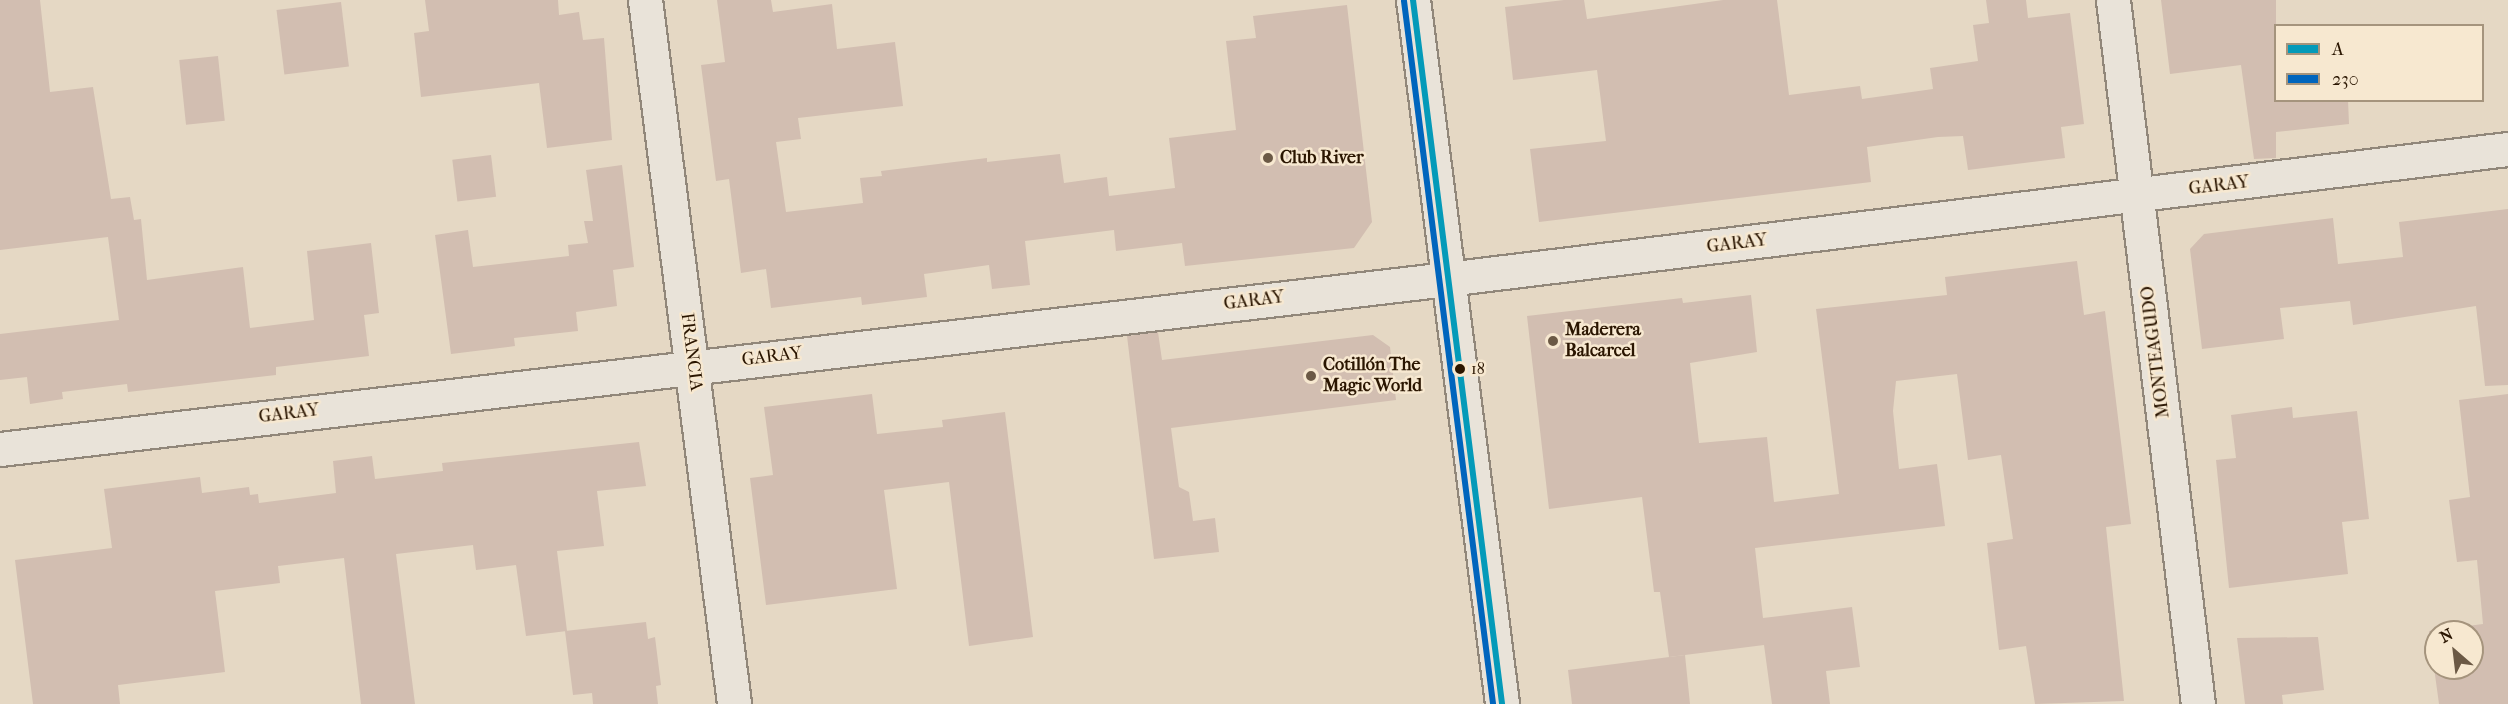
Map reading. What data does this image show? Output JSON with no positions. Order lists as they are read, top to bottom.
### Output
{
  "streets": {
    "street": ["GARAY", "FRANCIA", "MONTEAGUDO"]
  },
  "crossings": [
    ["GARAY", "FRANCIA"],
    ["GARAY", "MONTEAGUDO"]
  ],
  "places": [
    "Club River",
    "Maderera Balcarcel",
    "18",
    "Cotillón The Magic World"
  ],
  "lines": ["transit line A", "transit line 230"],
  "legend": ["A", "230"],
  "north": "top left"
}
